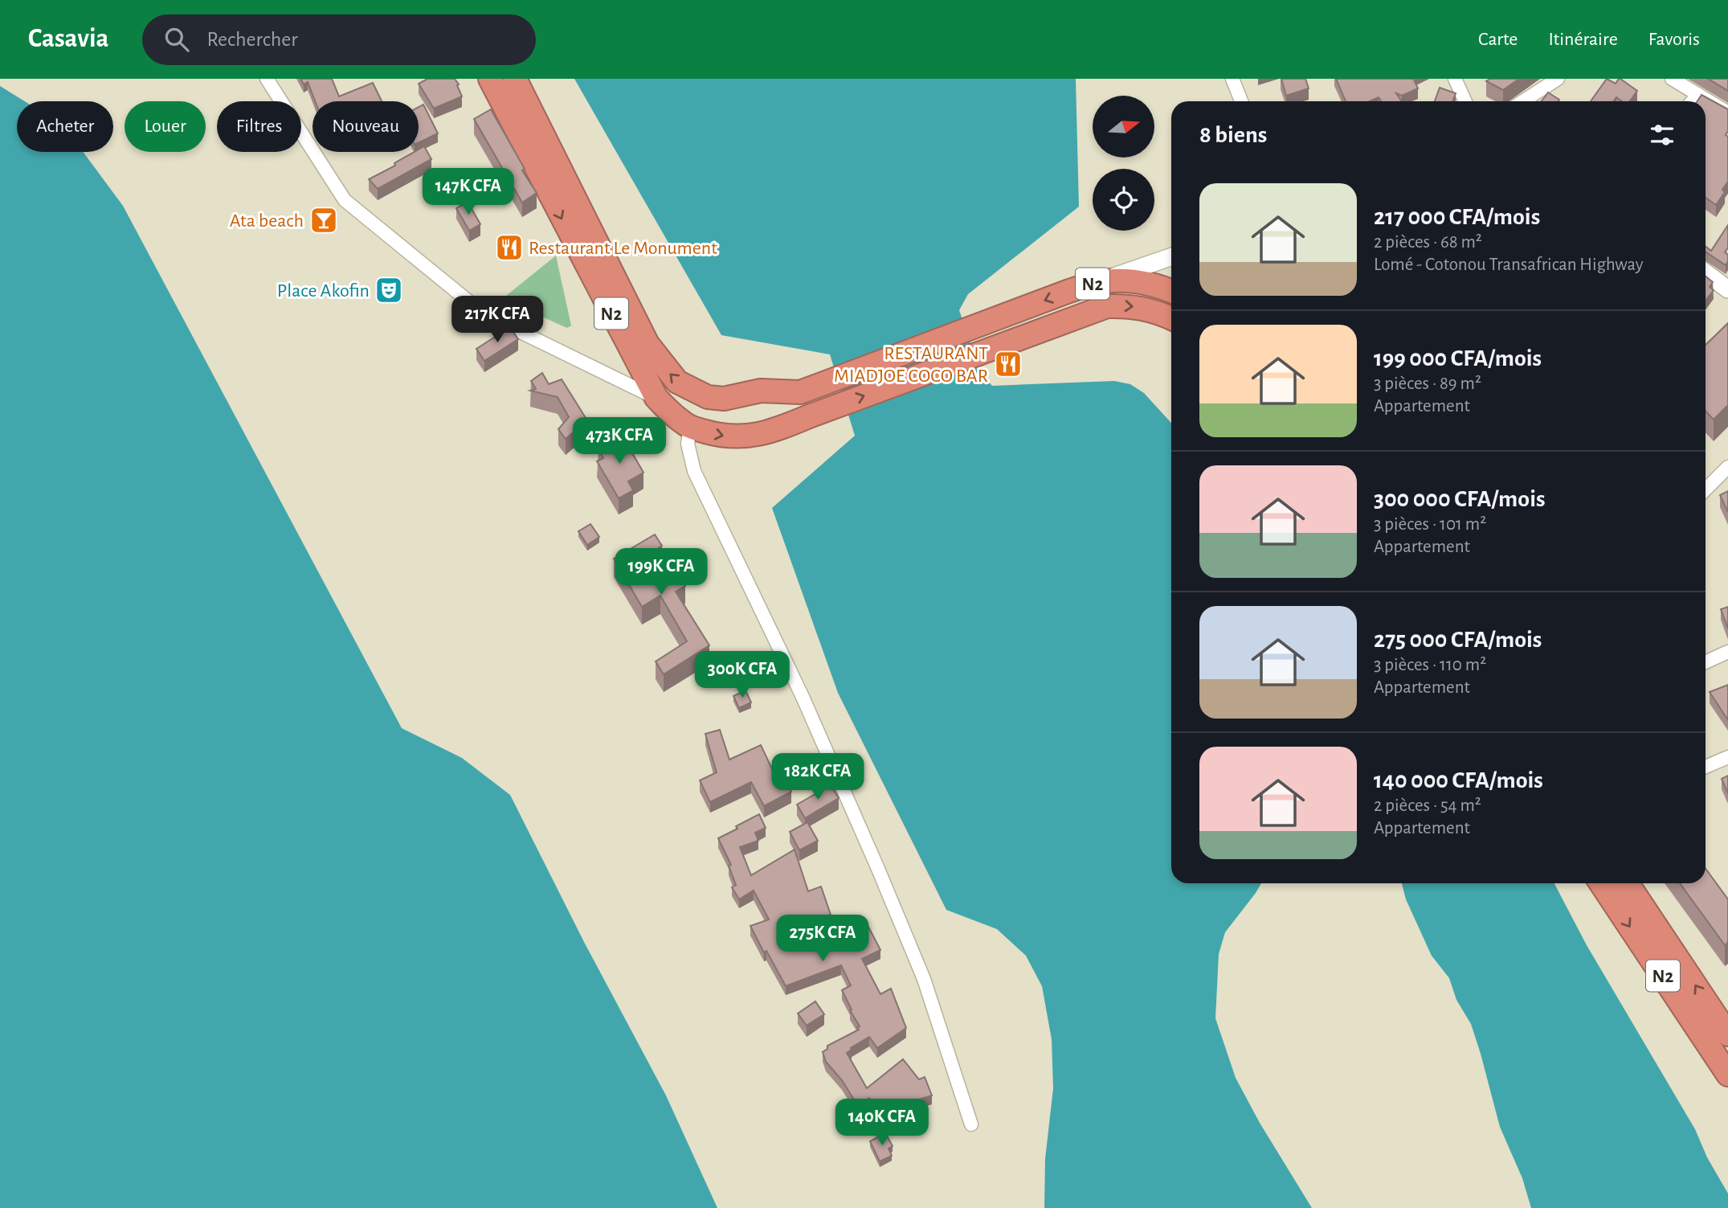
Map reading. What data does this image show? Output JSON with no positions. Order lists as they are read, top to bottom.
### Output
{
  "streets": {
    "highway": ["N2"]
  },
  "places": {
    "bar": ["Ata beach"],
    "restaurant": ["Restaurant Le Monument", "RESTAURANT MIADJOE COCO BAR"],
    "theatre": ["Place Akofin"]
  },
  "north": "right",
  "page": {
    "header": "Casavia",
    "search": "Rechercher",
    "nav": ["Carte", "Itinéraire", "Favoris"],
    "chip": [
      "Acheter",
      "Louer",
      "Filtres",
      "Nouveau"
    ],
    "heading": "8 biens",
    "price": [
      "147K CFA",
      "217K CFA",
      "473K CFA",
      "199K CFA",
      "300K CFA",
      "182K CFA",
      "275K CFA",
      "140K CFA"
    ],
    "list": [
      {
        "name": "217 000 CFA/mois",
        "note": "2 pièces · 68 m² · Lomé - Cotonou Transafrican Highway"
      },
      {
        "name": "199 000 CFA/mois",
        "note": "3 pièces · 89 m² · Appartement"
      },
      {
        "name": "300 000 CFA/mois",
        "note": "3 pièces · 101 m² · Appartement"
      },
      {
        "name": "275 000 CFA/mois",
        "note": "3 pièces · 110 m² · Appartement"
      },
      {
        "name": "140 000 CFA/mois",
        "note": "2 pièces · 54 m² · Appartement"
      }
    ]
  }
}
